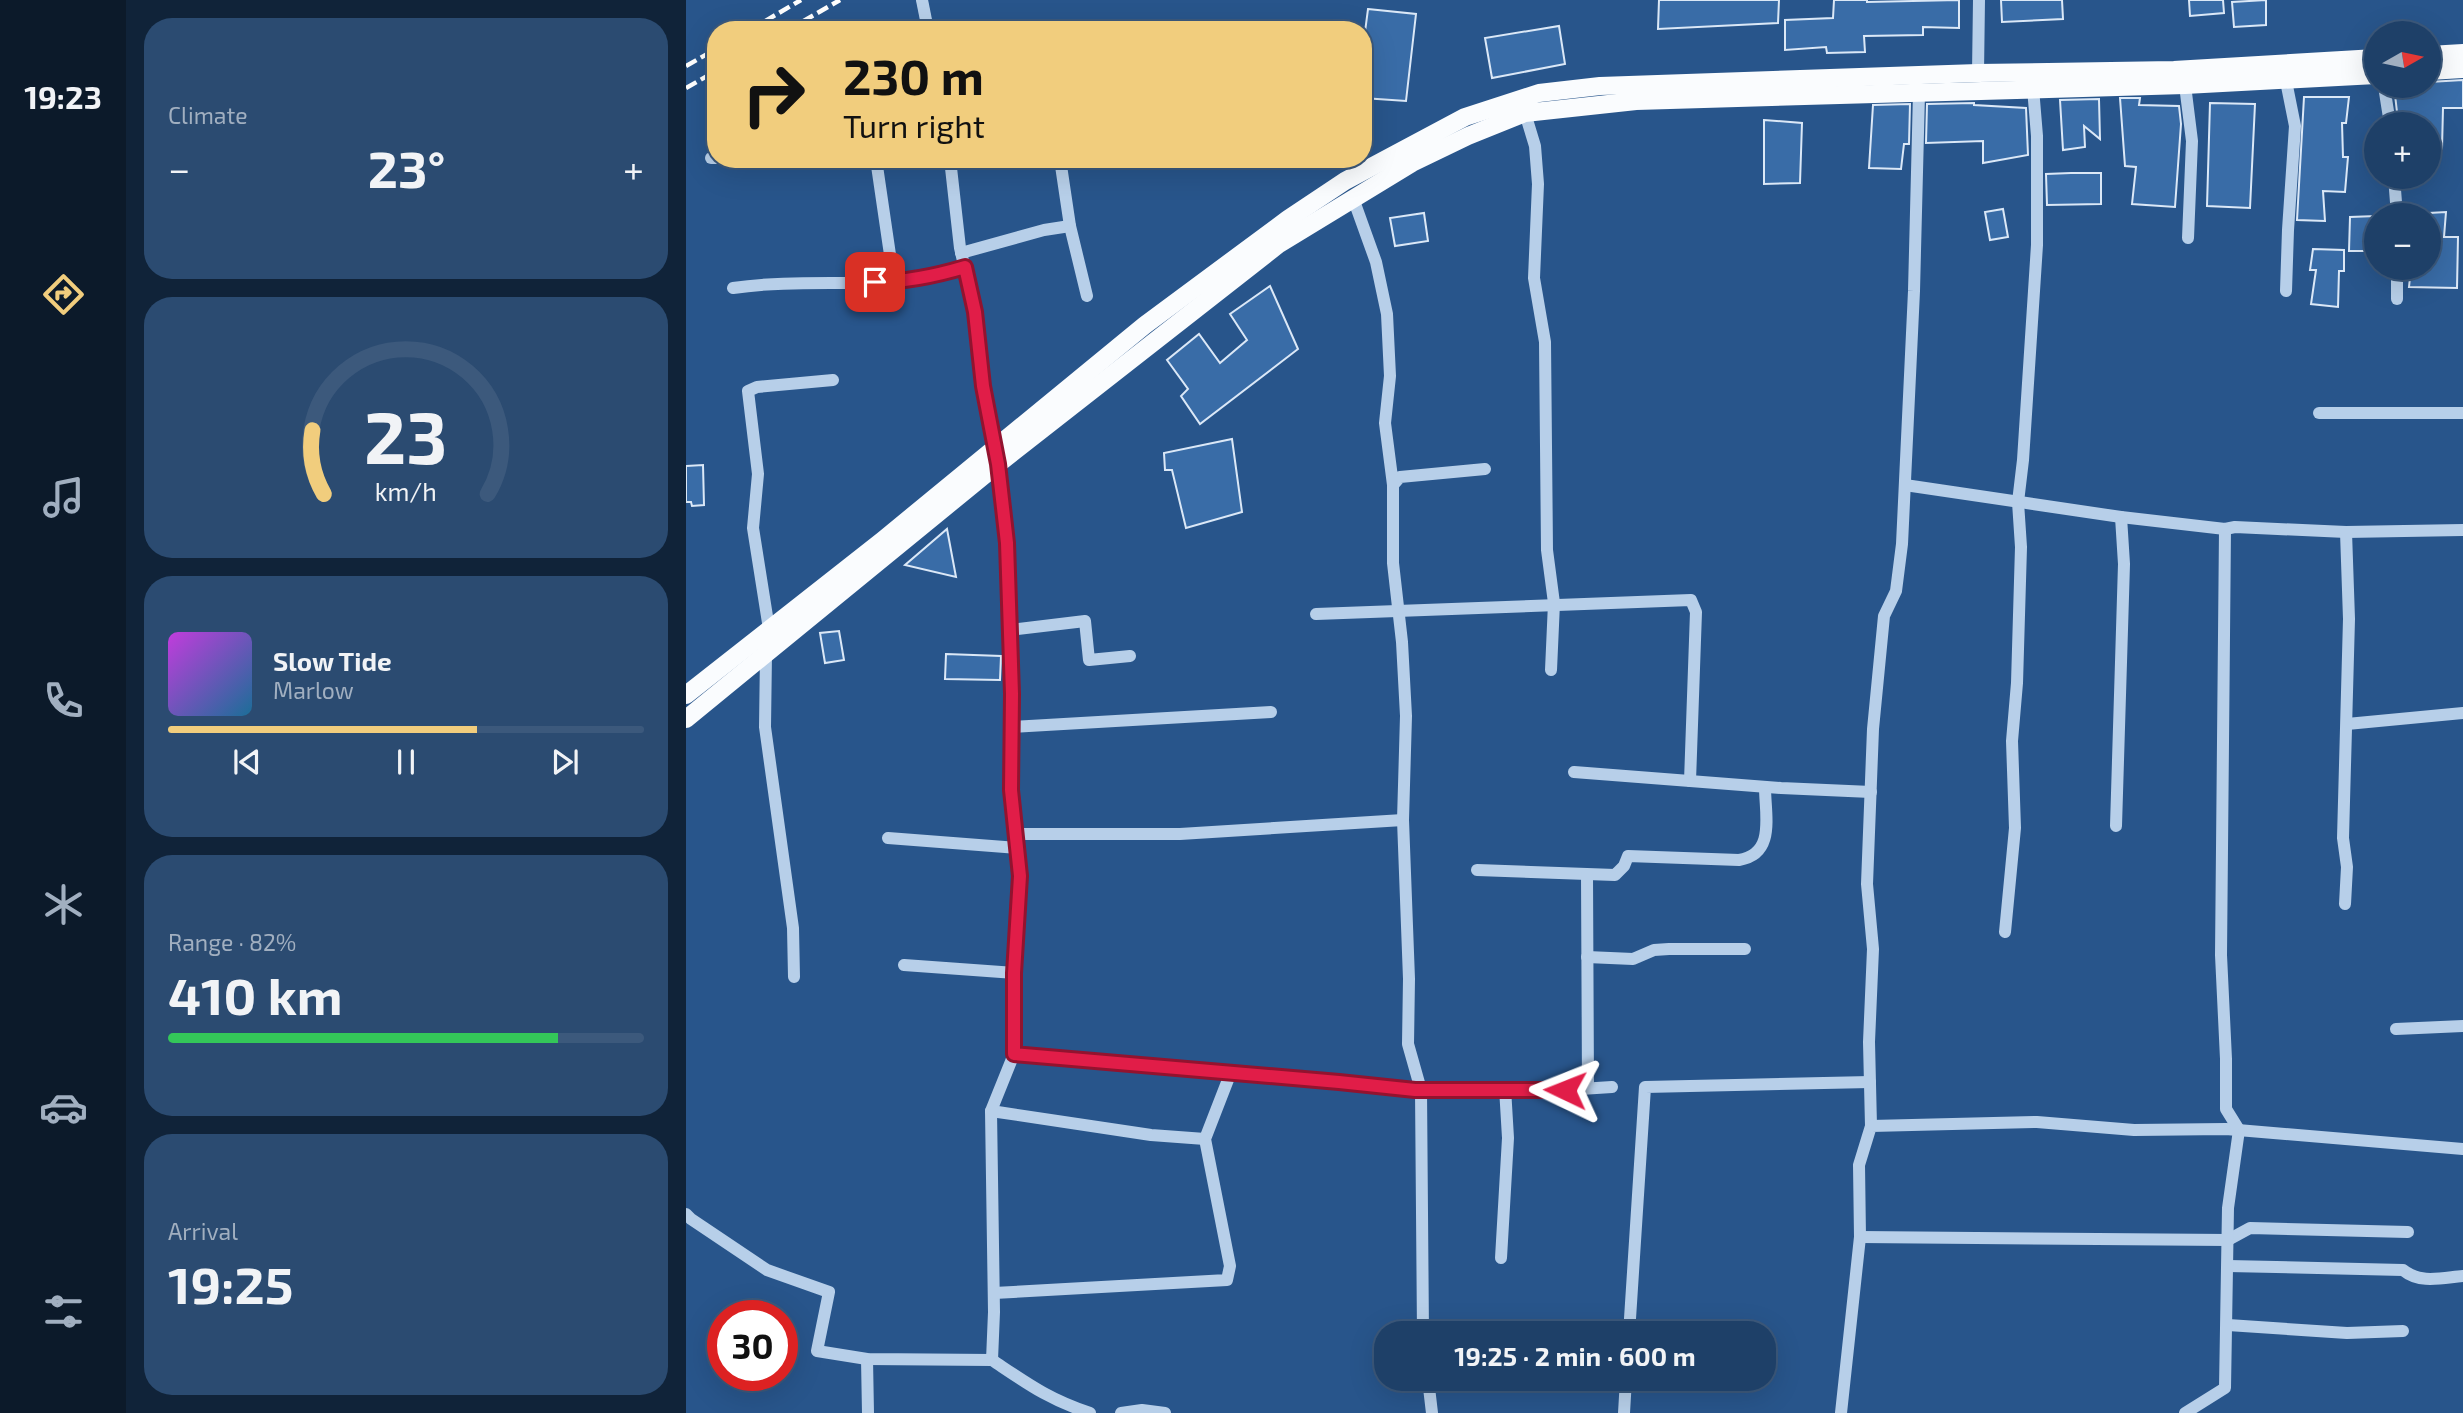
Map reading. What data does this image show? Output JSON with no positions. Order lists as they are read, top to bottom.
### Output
{
  "north": "right",
  "page": {
    "tabs": "19:23",
    "tile": [
      "Climate",
      ["Range · 82%", "410 km"],
      ["Arrival", "19:25"]
    ],
    "map_buttons": ["+", "−"],
    "turn": ["230 m", "Turn right"],
    "heat": ["−", "23°", "+"],
    "song": ["Slow Tide", "Marlow"],
    "limit": "30",
    "trip": "19:25 · 2 min · 600 m",
    "gauge": ["23", "km/h"]
  }
}
